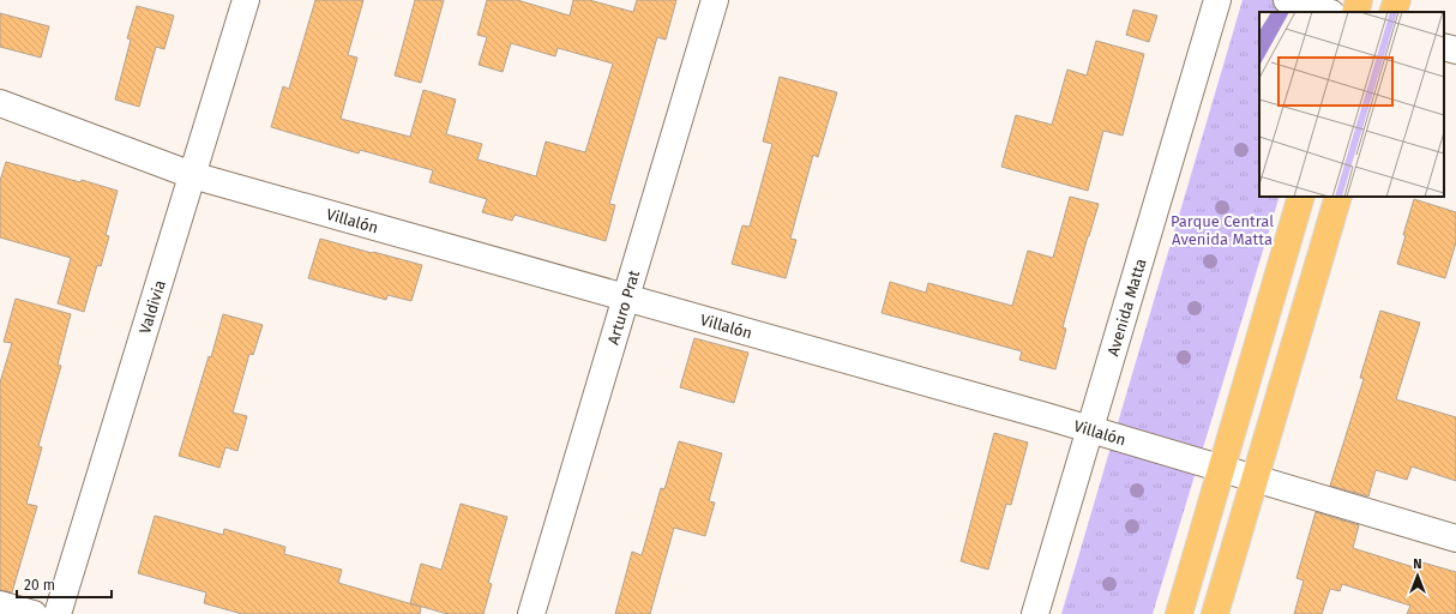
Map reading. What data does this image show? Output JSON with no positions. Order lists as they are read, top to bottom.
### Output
{
  "streets": {
    "street": [
      "Villalón",
      "Valdivia",
      "Arturo Prat",
      "Avenida Matta"
    ]
  },
  "crossings": [
    ["Villalón", "Valdivia"],
    ["Villalón", "Arturo Prat"],
    ["Villalón", "Avenida Matta"]
  ],
  "parks": ["Parque Central Avenida Matta"],
  "scale_bar": "20 m",
  "north": "top"
}
